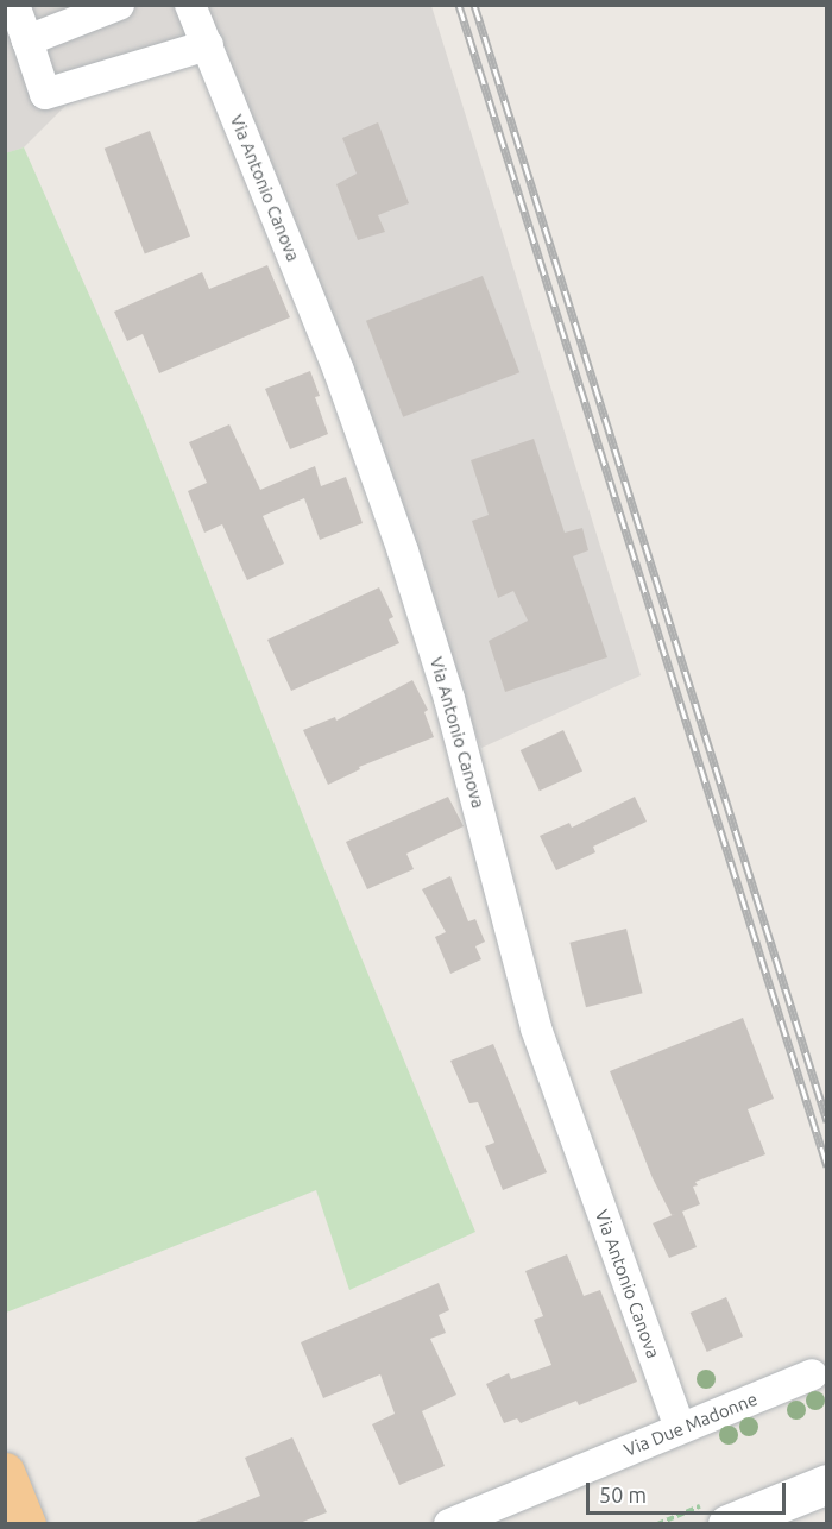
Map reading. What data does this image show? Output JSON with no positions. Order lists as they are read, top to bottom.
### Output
{
  "streets": {
    "street": ["Via Antonio Canova", "Via Due Madonne"]
  },
  "crossings": [
    ["Via Antonio Canova", "Via Due Madonne"]
  ],
  "scale_bar": "50 m"
}
